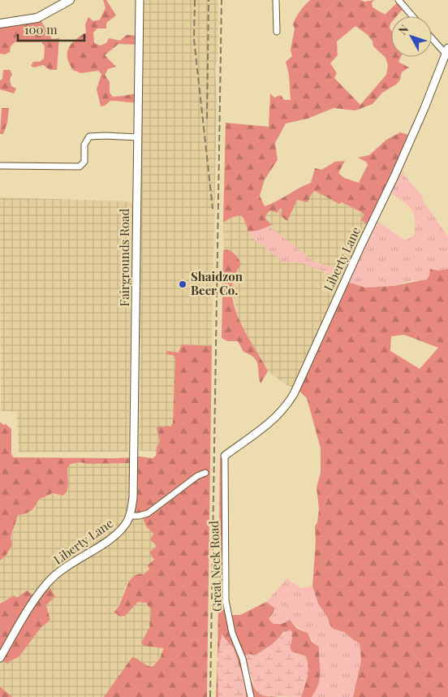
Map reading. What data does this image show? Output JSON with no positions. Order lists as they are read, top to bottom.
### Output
{
  "streets": {
    "street": ["Fairgrounds Road", "Liberty Lane", "Great Neck Road"]
  },
  "crossings": [
    ["Fairgrounds Road", "Liberty Lane"],
    ["Liberty Lane", "Great Neck Road"]
  ],
  "places": ["Shaidzon Beer Co."],
  "scale_bar": "100 m",
  "north": "top left"
}
